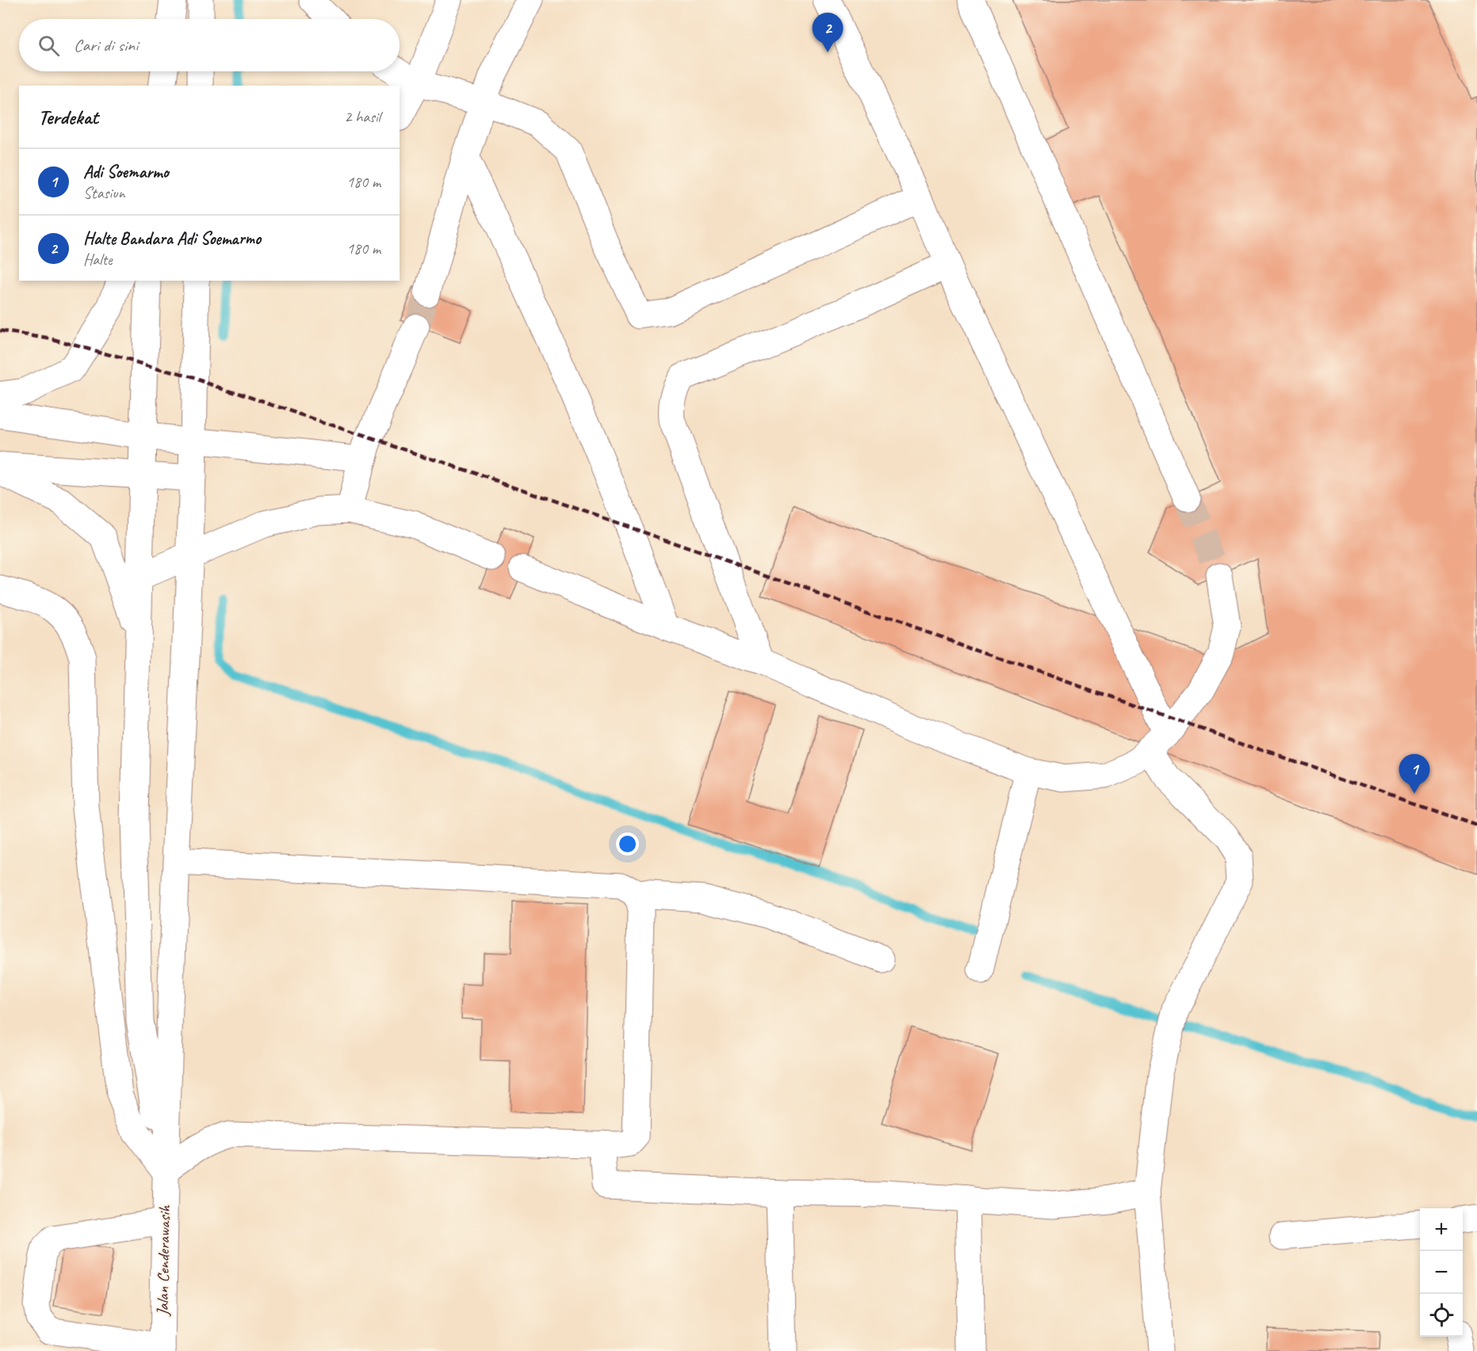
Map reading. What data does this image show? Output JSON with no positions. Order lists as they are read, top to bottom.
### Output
{
  "streets": {
    "main road": ["Jalan Cenderawasih"]
  },
  "page": {
    "pins": ["2", "1"],
    "search": "Cari di sini",
    "heading": ["Terdekat", "2 hasil"],
    "list": [
      {
        "mark": "1",
        "name": "Adi Soemarmo",
        "note": "Stasiun",
        "value": "180 m"
      },
      {
        "mark": "2",
        "name": "Halte Bandara Adi Soemarmo",
        "note": "Halte",
        "value": "180 m"
      }
    ],
    "map_buttons": ["+", "−"]
  }
}
